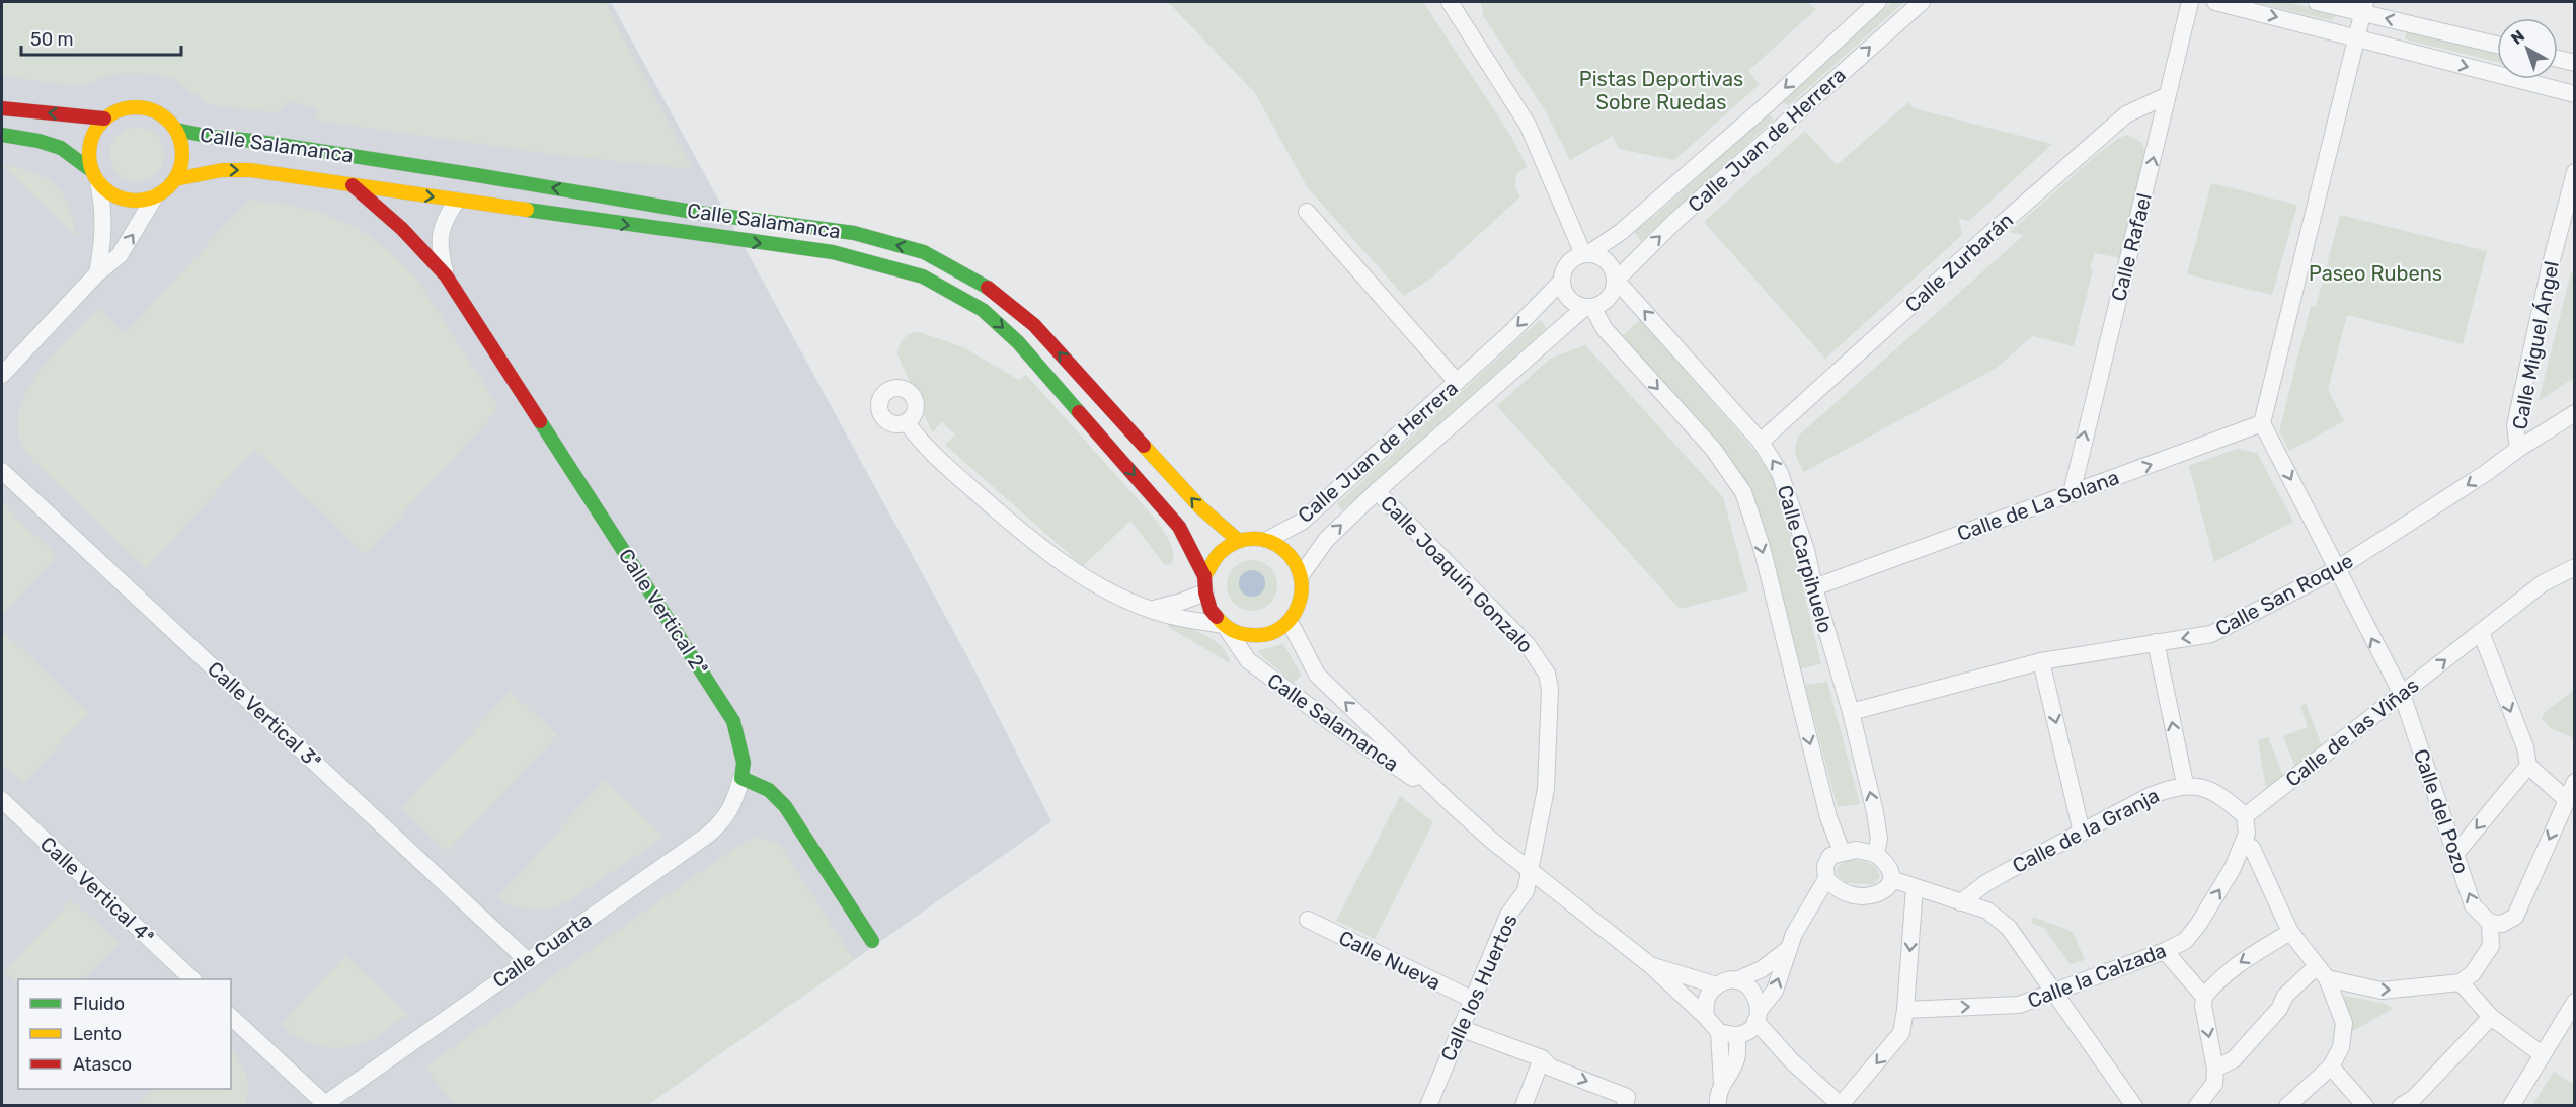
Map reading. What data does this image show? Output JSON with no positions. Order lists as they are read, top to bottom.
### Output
{
  "streets": {
    "main road": ["Calle Salamanca", "Calle Vertical 2ª"],
    "street": [
      "Calle Juan de Herrera",
      "Calle Rafael",
      "Calle Zurbarán",
      "Calle Miguel Ángel",
      "Calle de La Solana",
      "Calle Carpihuelo",
      "Calle Joaquín Gonzalo",
      "Calle San Roque",
      "Calle Vertical 3ª",
      "Calle de las Viñas",
      "Calle del Pozo",
      "Calle de la Granja",
      "Calle Vertical 4ª",
      "Calle Cuarta",
      "Calle Nueva",
      "Calle la Calzada",
      "Calle los Huertos"
    ]
  },
  "crossings": [
    ["Calle Juan de Herrera", "Calle Salamanca"],
    ["Calle Juan de Herrera", "Calle Carpihuelo"],
    ["Calle Juan de Herrera", "Calle Joaquín Gonzalo"],
    ["Calle Salamanca", "Calle Joaquín Gonzalo"],
    ["Calle Salamanca", "Calle Vertical 2ª"],
    ["Calle Salamanca", "Calle los Huertos"],
    ["Calle Rafael", "Calle Zurbarán"],
    ["Calle Rafael", "Calle de La Solana"],
    ["Calle Zurbarán", "Calle Carpihuelo"],
    ["Calle Miguel Ángel", "Calle San Roque"],
    ["Calle de La Solana", "Calle Carpihuelo"],
    ["Calle de La Solana", "Calle del Pozo"],
    ["Calle Carpihuelo", "Calle San Roque"],
    ["Calle Joaquín Gonzalo", "Calle los Huertos"],
    ["Calle San Roque", "Calle del Pozo"],
    ["Calle Vertical 2ª", "Calle Cuarta"],
    ["Calle Vertical 3ª", "Calle Cuarta"],
    ["Calle de las Viñas", "Calle del Pozo"],
    ["Calle de las Viñas", "Calle de la Granja"],
    ["Calle Nueva", "Calle los Huertos"]
  ],
  "one_way": ["Calle Rafael", "Calle de La Solana", "Calle San Roque"],
  "parks": ["Pistas Deportivas Sobre Ruedas", "Paseo Rubens"],
  "legend": ["Fluido", "Lento", "Atasco"],
  "scale_bar": "50 m",
  "north": "top left"
}
